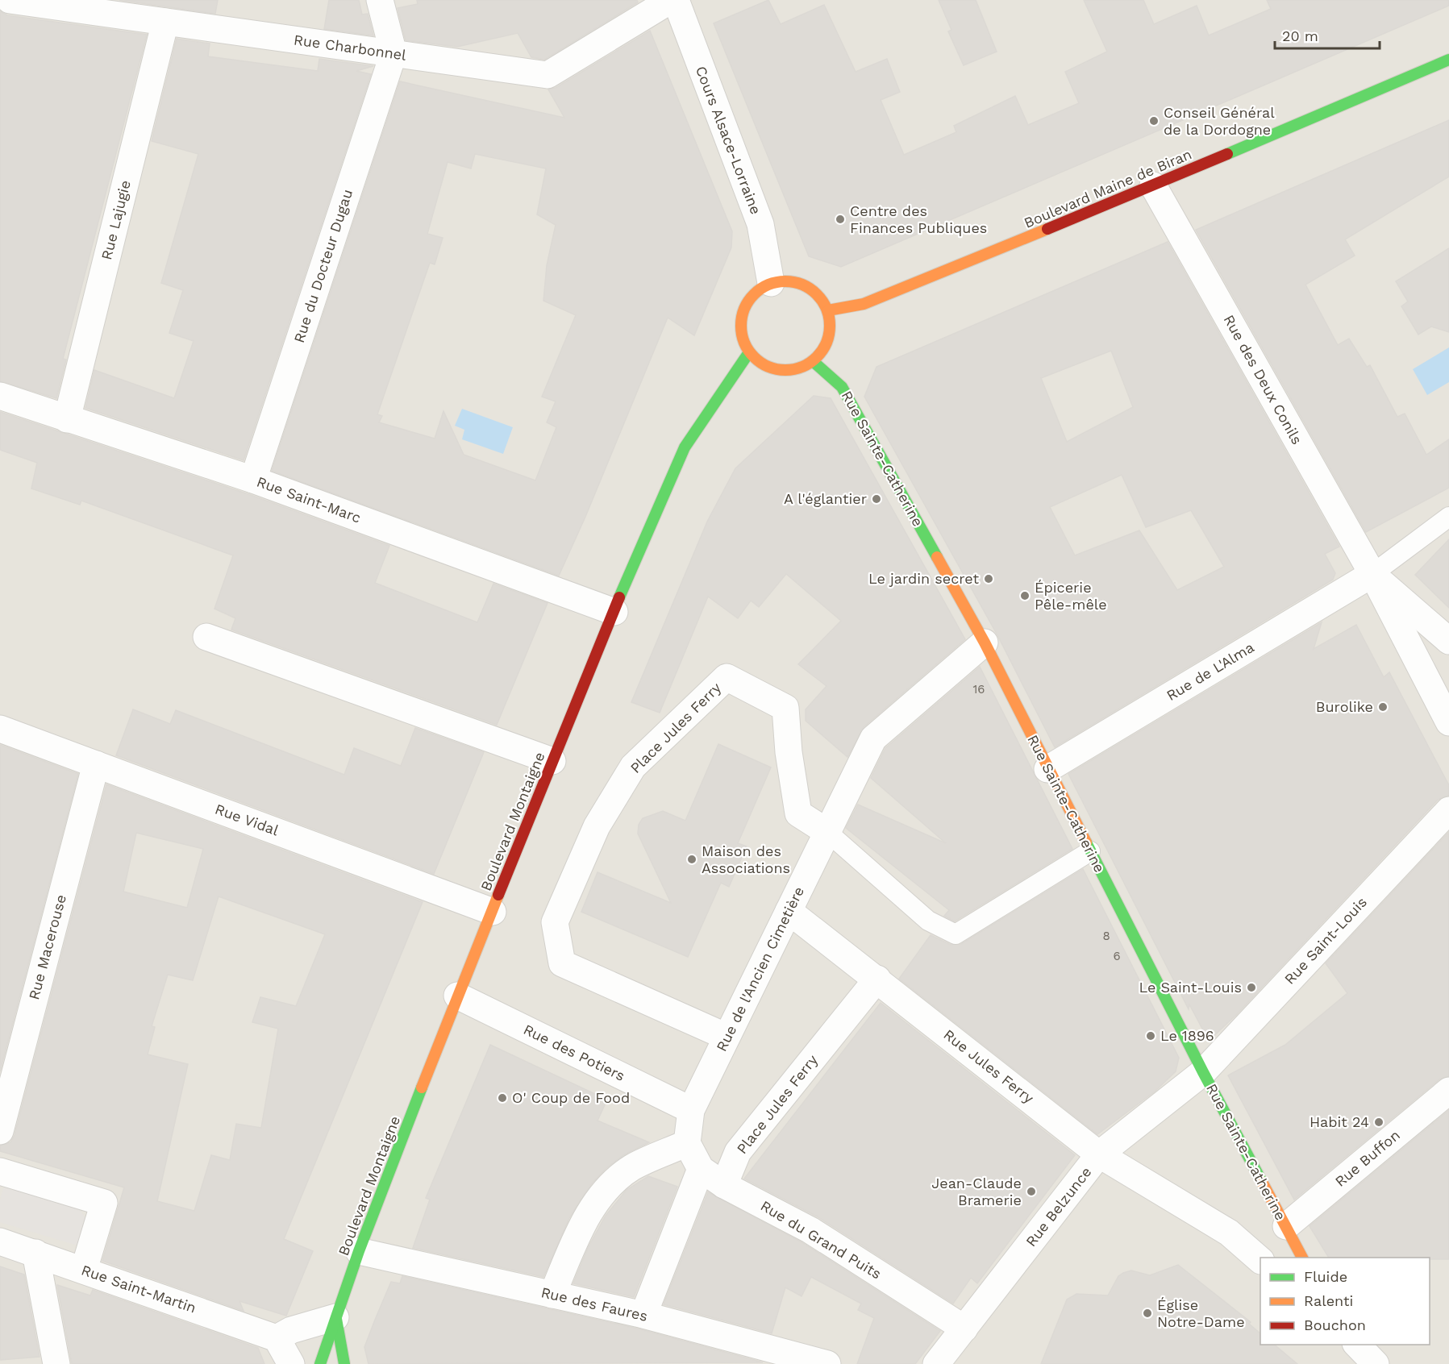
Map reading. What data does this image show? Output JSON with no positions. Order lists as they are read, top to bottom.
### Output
{
  "streets": {
    "main road": ["Boulevard Maine de Biran", "Rue Sainte-Catherine", "Boulevard Montaigne"],
    "street": [
      "Rue Charbonnel",
      "Cours Alsace-Lorraine",
      "Rue Lajugie",
      "Rue du Docteur Dugau",
      "Rue des Deux Conils",
      "Rue Saint-Marc",
      "Rue de L'Alma",
      "Place Jules Ferry",
      "Rue Vidal",
      "Rue Saint-Louis",
      "Rue Macerouse",
      "Rue de l'Ancien Cimetière",
      "Rue des Potiers",
      "Rue Jules Ferry",
      "Rue Buffon",
      "Rue Belzunce",
      "Rue du Grand Puits",
      "Rue Saint-Martin",
      "Rue des Faures"
    ]
  },
  "crossings": [
    ["Rue Charbonnel", "Rue Lajugie"],
    ["Rue Charbonnel", "Rue du Docteur Dugau"],
    ["Cours Alsace-Lorraine", "Boulevard Maine de Biran"],
    ["Cours Alsace-Lorraine", "Rue Sainte-Catherine"],
    ["Cours Alsace-Lorraine", "Boulevard Montaigne"],
    ["Boulevard Maine de Biran", "Rue des Deux Conils"],
    ["Boulevard Maine de Biran", "Rue Sainte-Catherine"],
    ["Boulevard Maine de Biran", "Boulevard Montaigne"],
    ["Rue Lajugie", "Rue Saint-Marc"],
    ["Rue du Docteur Dugau", "Rue Saint-Marc"],
    ["Rue des Deux Conils", "Rue de L'Alma"],
    ["Rue Sainte-Catherine", "Rue de L'Alma"],
    ["Rue Sainte-Catherine", "Boulevard Montaigne"],
    ["Rue Sainte-Catherine", "Rue Saint-Louis"],
    ["Rue Sainte-Catherine", "Rue de l'Ancien Cimetière"],
    ["Rue Sainte-Catherine", "Rue Buffon"],
    ["Rue Sainte-Catherine", "Rue Belzunce"],
    ["Rue Saint-Marc", "Boulevard Montaigne"],
    ["Place Jules Ferry", "Rue de l'Ancien Cimetière"],
    ["Place Jules Ferry", "Rue Jules Ferry"],
    ["Place Jules Ferry", "Rue du Grand Puits"],
    ["Rue Vidal", "Boulevard Montaigne"],
    ["Rue Vidal", "Rue Macerouse"],
    ["Boulevard Montaigne", "Rue des Potiers"],
    ["Boulevard Montaigne", "Rue des Faures"],
    ["Rue Saint-Louis", "Rue Belzunce"],
    ["Rue de l'Ancien Cimetière", "Rue des Potiers"],
    ["Rue de l'Ancien Cimetière", "Rue du Grand Puits"],
    ["Rue Jules Ferry", "Rue Belzunce"],
    ["Rue Belzunce", "Rue du Grand Puits"]
  ],
  "places": [
    "Conseil Général de la Dordogne",
    "Centre des Finances Publiques",
    "A l'églantier",
    "Le jardin secret",
    "Épicerie Pêle-mêle",
    "Burolike",
    "Maison des Associations",
    "Le Saint-Louis",
    "Le 1896",
    "O' Coup de Food",
    "Habit 24",
    "Jean-Claude Bramerie",
    "Église Notre-Dame"
  ],
  "house_numbers": ["16", "8", "6"],
  "legend": ["Fluide", "Ralenti", "Bouchon"],
  "scale_bar": "20 m"
}
